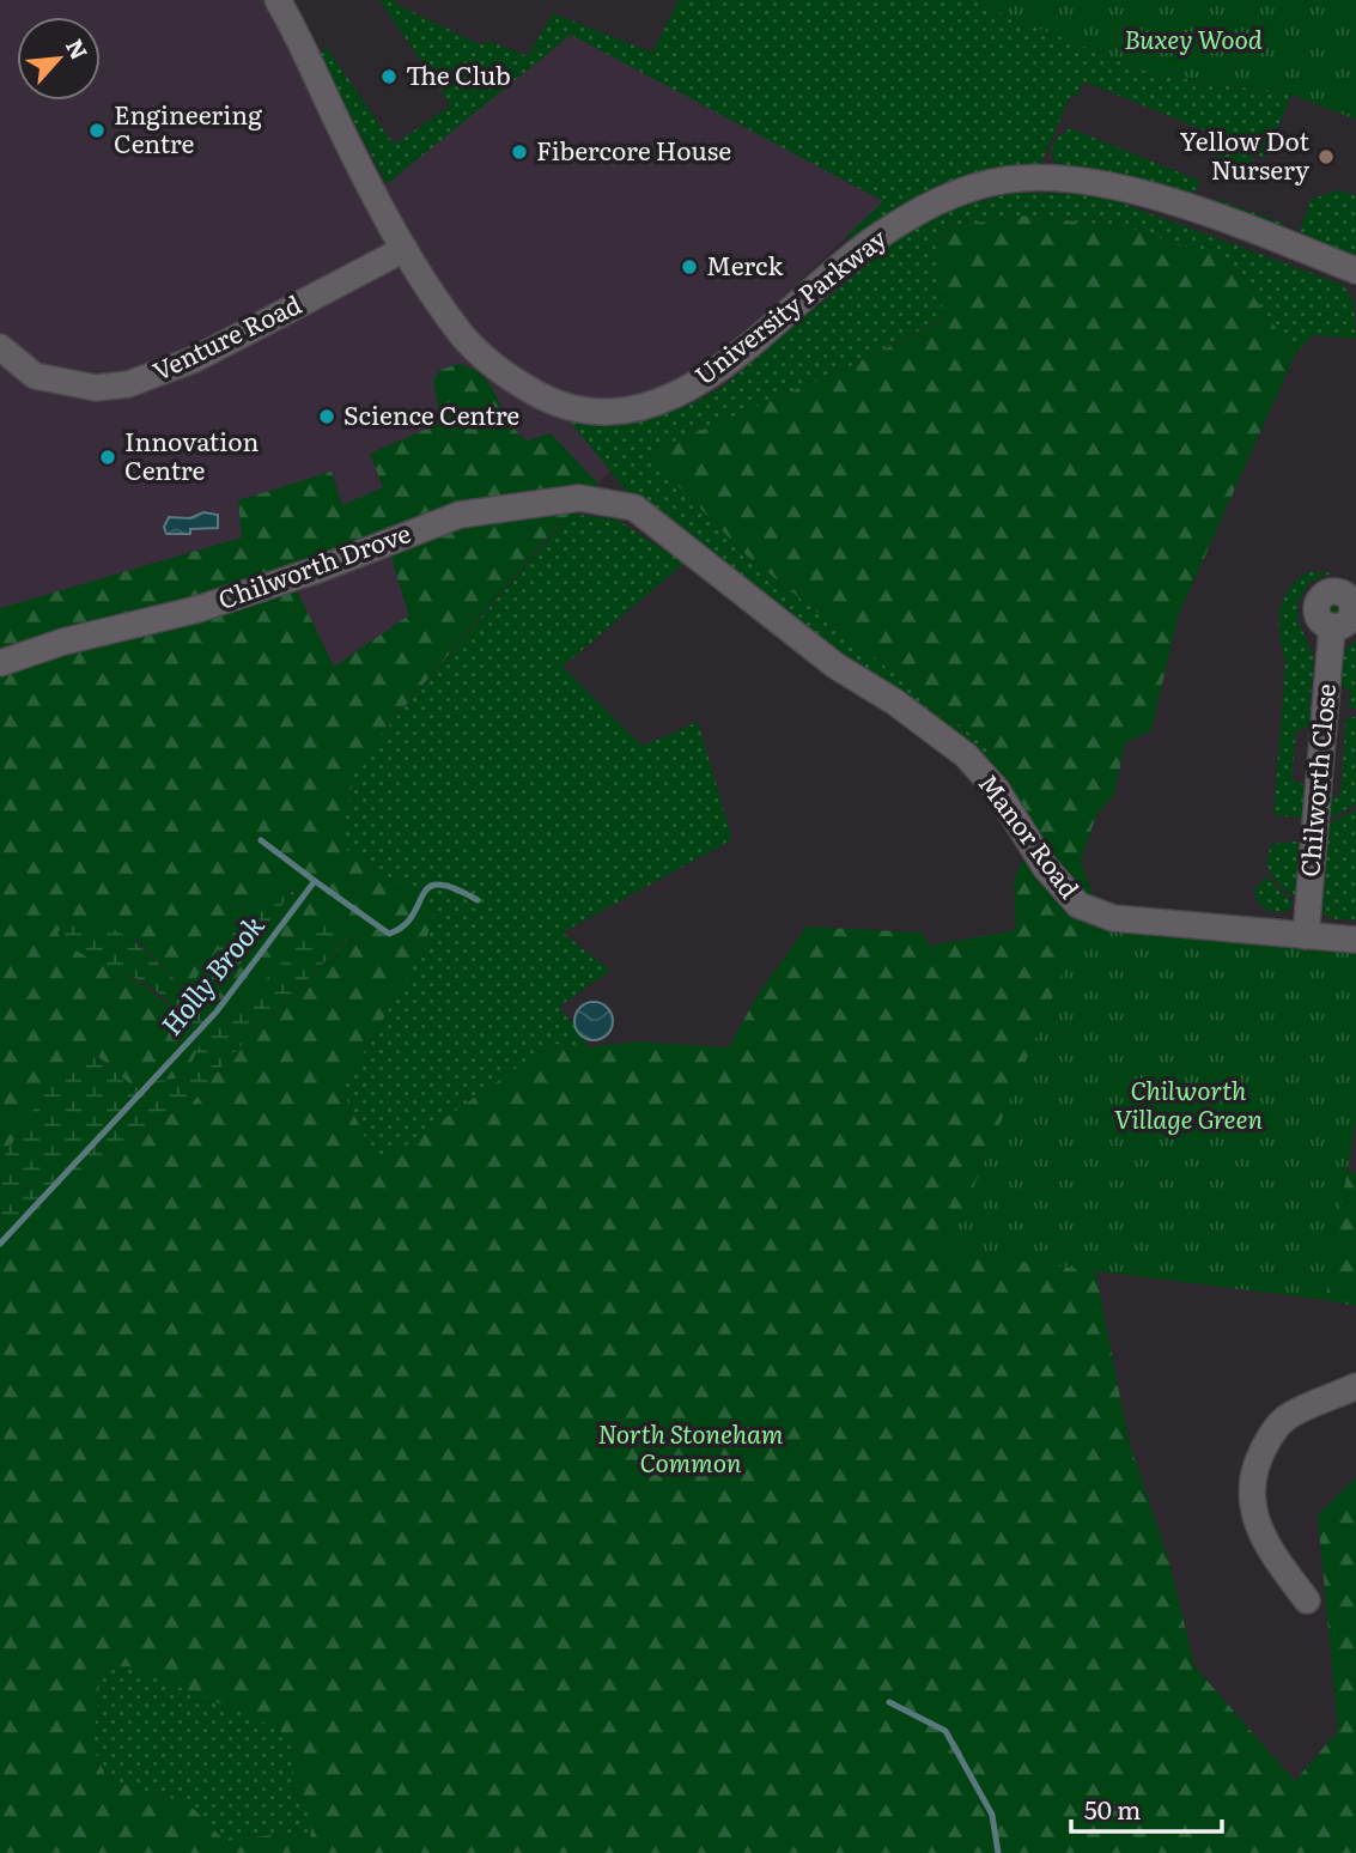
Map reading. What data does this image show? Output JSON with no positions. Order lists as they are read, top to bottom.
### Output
{
  "streets": {
    "street": [
      "University Parkway",
      "Venture Road",
      "Chilworth Drove",
      "Chilworth Close",
      "Manor Road"
    ]
  },
  "crossings": [
    ["University Parkway", "Venture Road"],
    ["Chilworth Drove", "Manor Road"],
    ["Chilworth Close", "Manor Road"]
  ],
  "water": ["Holly Brook"],
  "parks": ["Buxey Wood", "Chilworth Village Green", "North Stoneham Common"],
  "places": [
    "The Club",
    "Engineering Centre",
    "Fibercore House",
    "Yellow Dot Nursery",
    "Merck",
    "Science Centre",
    "Innovation Centre"
  ],
  "scale_bar": "50 m",
  "north": "top right"
}
